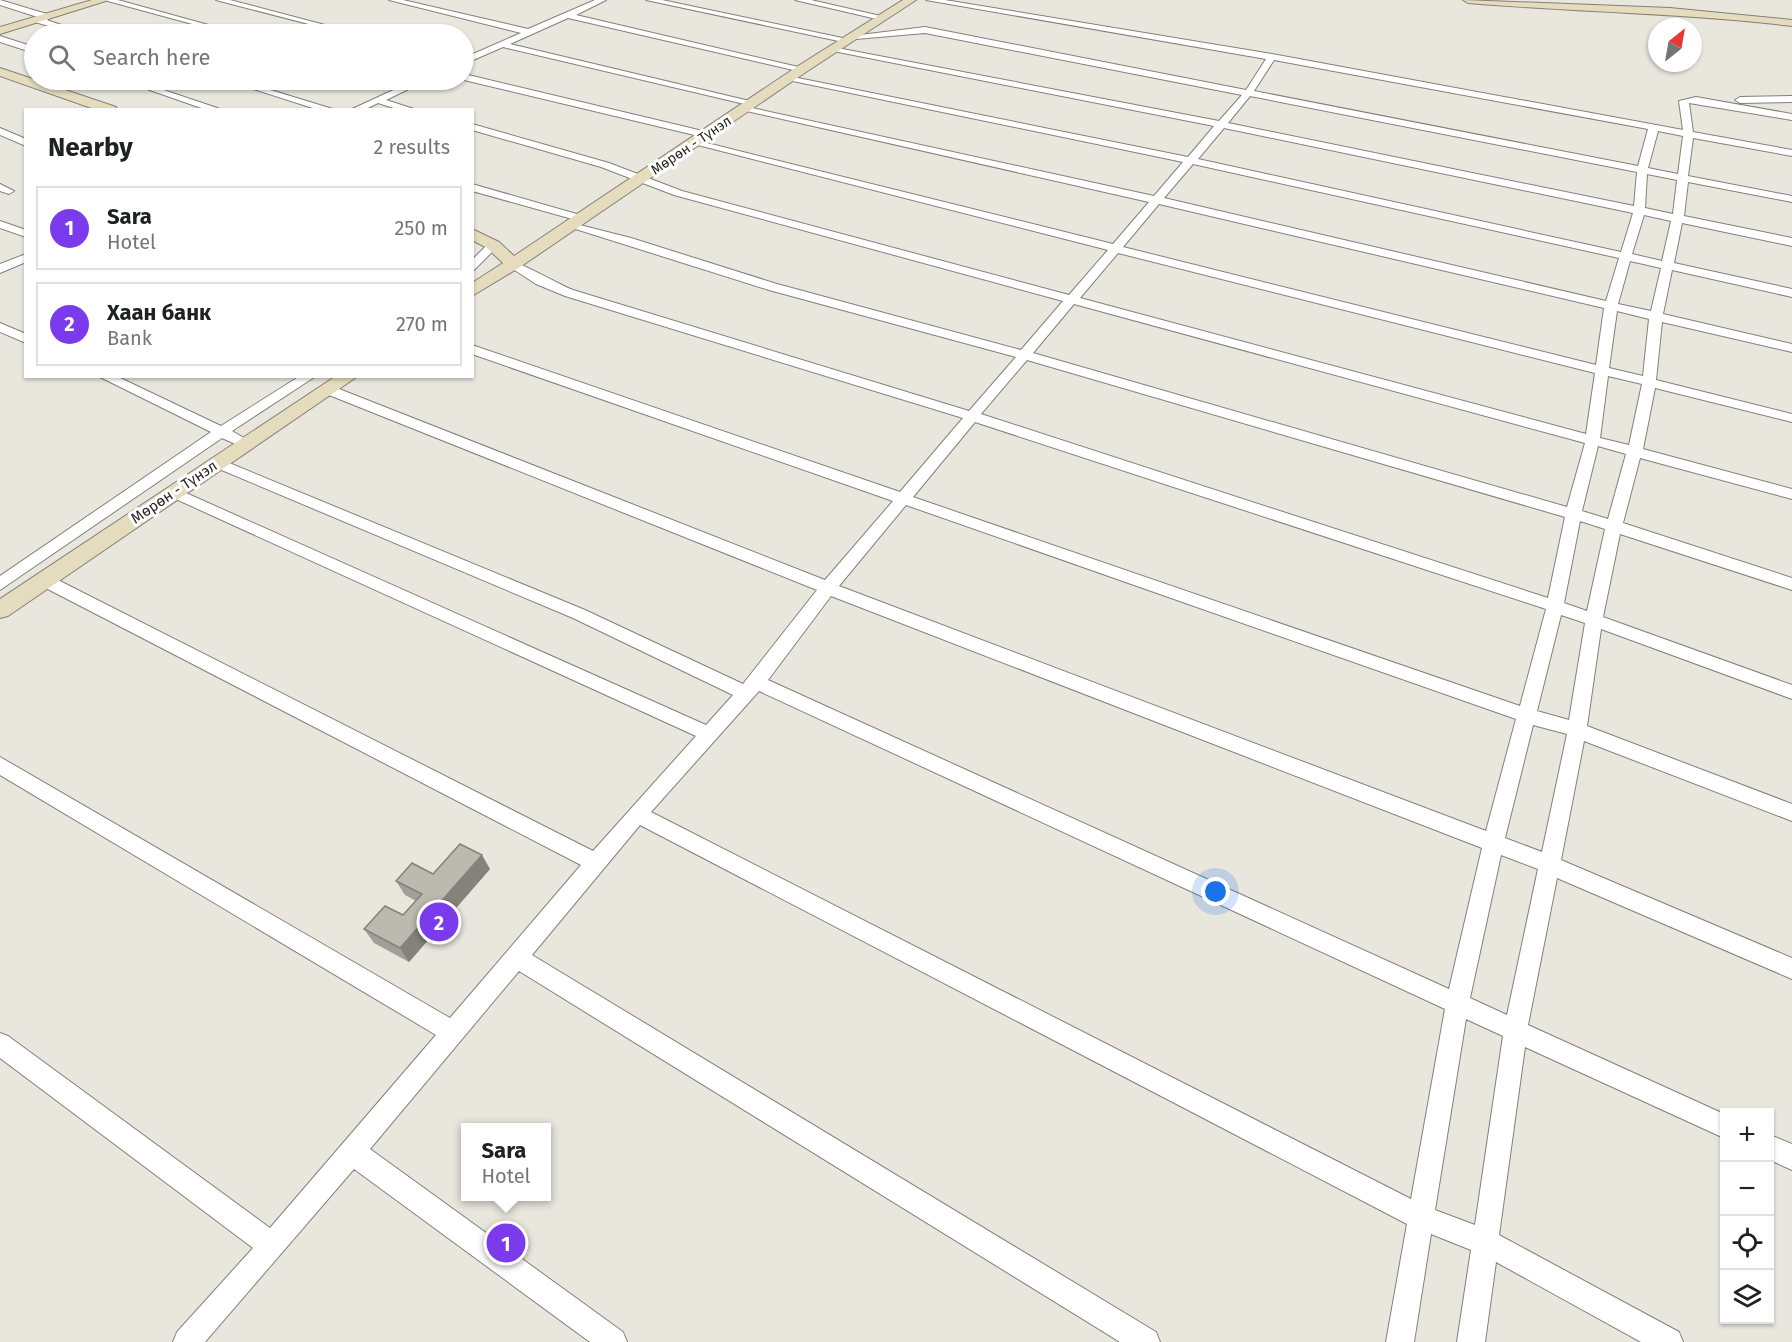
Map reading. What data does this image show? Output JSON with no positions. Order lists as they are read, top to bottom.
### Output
{
  "streets": {
    "street": ["Мөрөн - Түнэл"]
  },
  "north": "top right",
  "page": {
    "search": "Search here",
    "heading": ["Nearby", "2 results"],
    "list": [
      {
        "mark": "1",
        "name": "Sara",
        "note": "Hotel",
        "value": "250 m"
      },
      {
        "mark": "2",
        "name": "Хаан банк",
        "note": "Bank",
        "value": "270 m"
      }
    ],
    "pins": ["2", "1"],
    "map_buttons": ["+", "−"],
    "popup": ["Sara", "Hotel"]
  }
}
